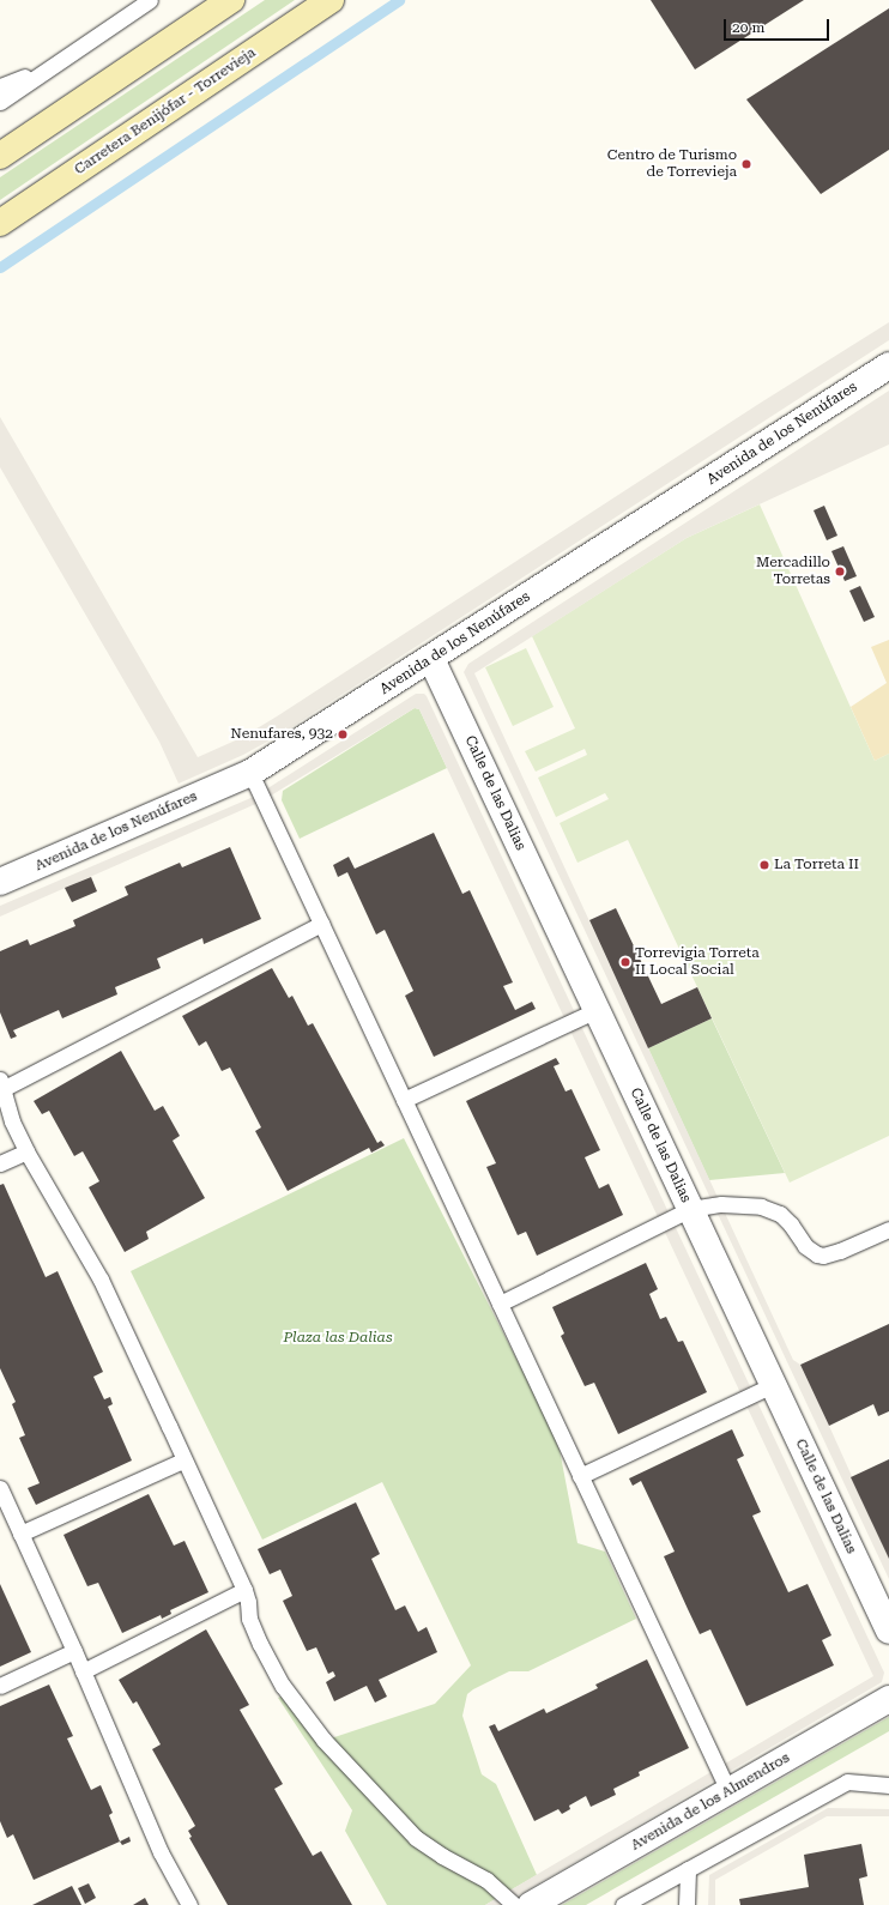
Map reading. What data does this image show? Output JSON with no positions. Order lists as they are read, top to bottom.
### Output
{
  "streets": {
    "main road": ["Carretera Benijófar - Torrevieja"],
    "street": ["Avenida de los Nenúfares", "Calle de las Dalias", "Avenida de los Almendros"]
  },
  "crossings": [
    ["Avenida de los Nenúfares", "Calle de las Dalias"]
  ],
  "parks": ["Plaza las Dalias"],
  "places": [
    "Centro de Turismo de Torrevieja",
    "Mercadillo Torretas",
    "Nenufares, 932",
    "La Torreta II",
    "Torrevigia Torreta II Local Social"
  ],
  "scale_bar": "20 m"
}
